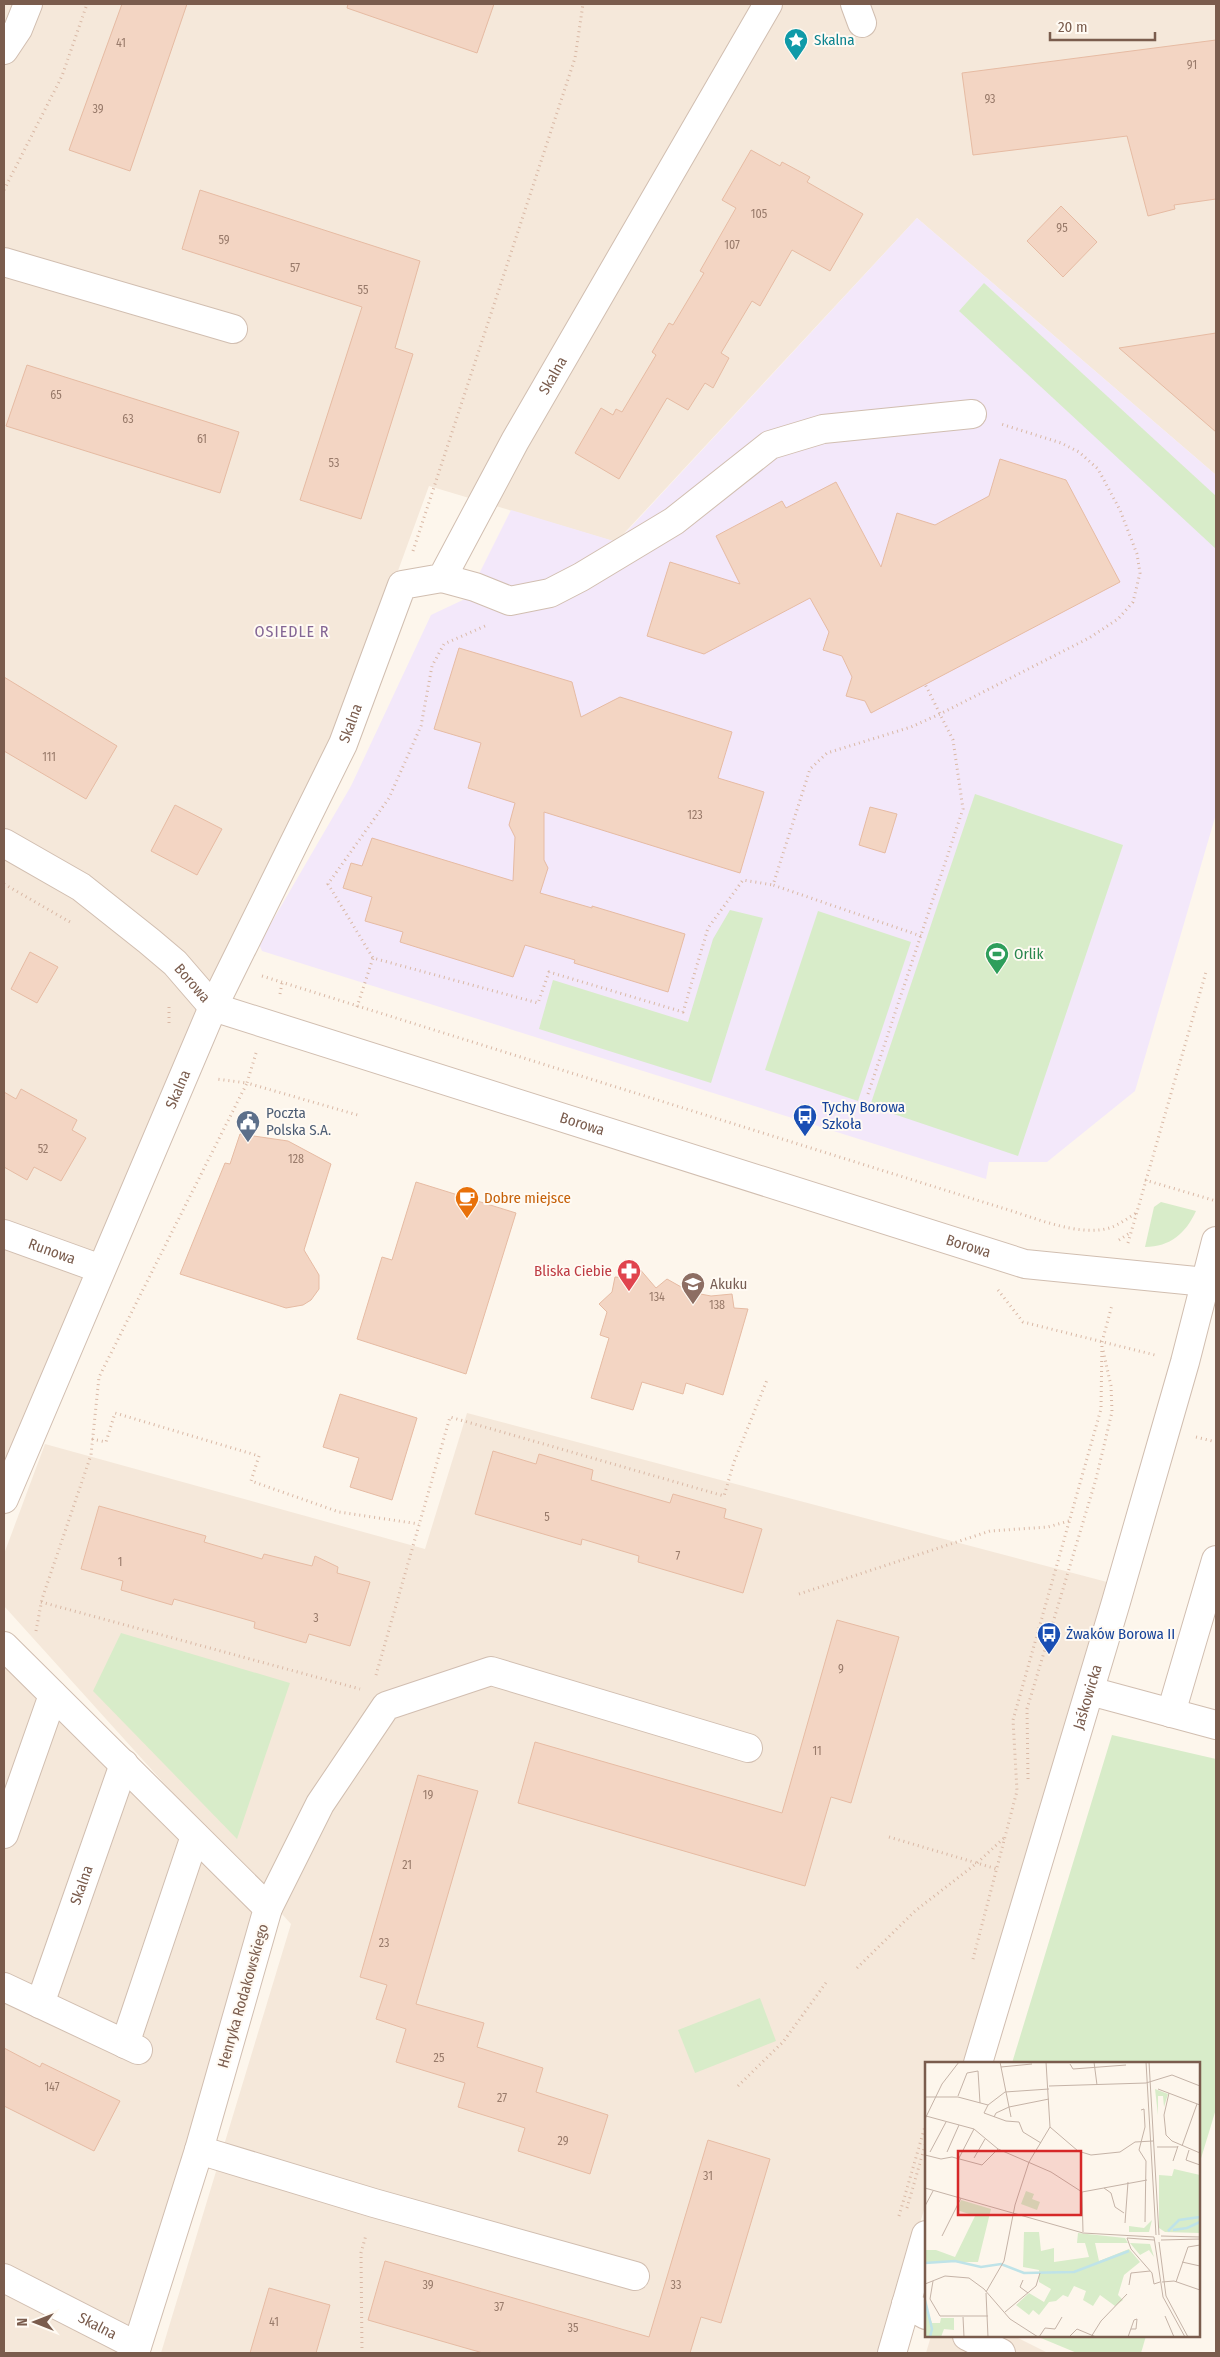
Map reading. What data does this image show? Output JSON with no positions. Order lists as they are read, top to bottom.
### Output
{
  "streets": {
    "street": [
      "Skalna",
      "Borowa",
      "Runowa",
      "Jaśkowicka",
      "Henryka Rodakowskiego"
    ]
  },
  "crossings": [
    ["Skalna", "Borowa"],
    ["Skalna", "Runowa"],
    ["Skalna", "Henryka Rodakowskiego"],
    ["Borowa", "Jaśkowicka"]
  ],
  "districts": ["OSIEDLE R"],
  "places": {
    "place": ["Skalna"],
    "sports": ["Orlik"],
    "bus stop": ["Tychy Borowa Szkoła", "Żwaków Borowa II"],
    "public building": ["Poczta Polska S.A."],
    "cafe": ["Dobre miejsce"],
    "pharmacy": ["Bliska Ciebie"],
    "school or university": ["Akuku"]
  },
  "house_numbers": [
    "41",
    "91",
    "93",
    "39",
    "105",
    "95",
    "59",
    "107",
    "57",
    "55",
    "65",
    "63",
    "61",
    "53",
    "111",
    "123",
    "52",
    "128",
    "134",
    "138",
    "5",
    "7",
    "1",
    "3",
    "9",
    "11",
    "19",
    "21",
    "23",
    "25",
    "147",
    "27",
    "29",
    "31",
    "39",
    "33",
    "37",
    "41",
    "35"
  ],
  "scale_bar": "20 m",
  "north": "left"
}
